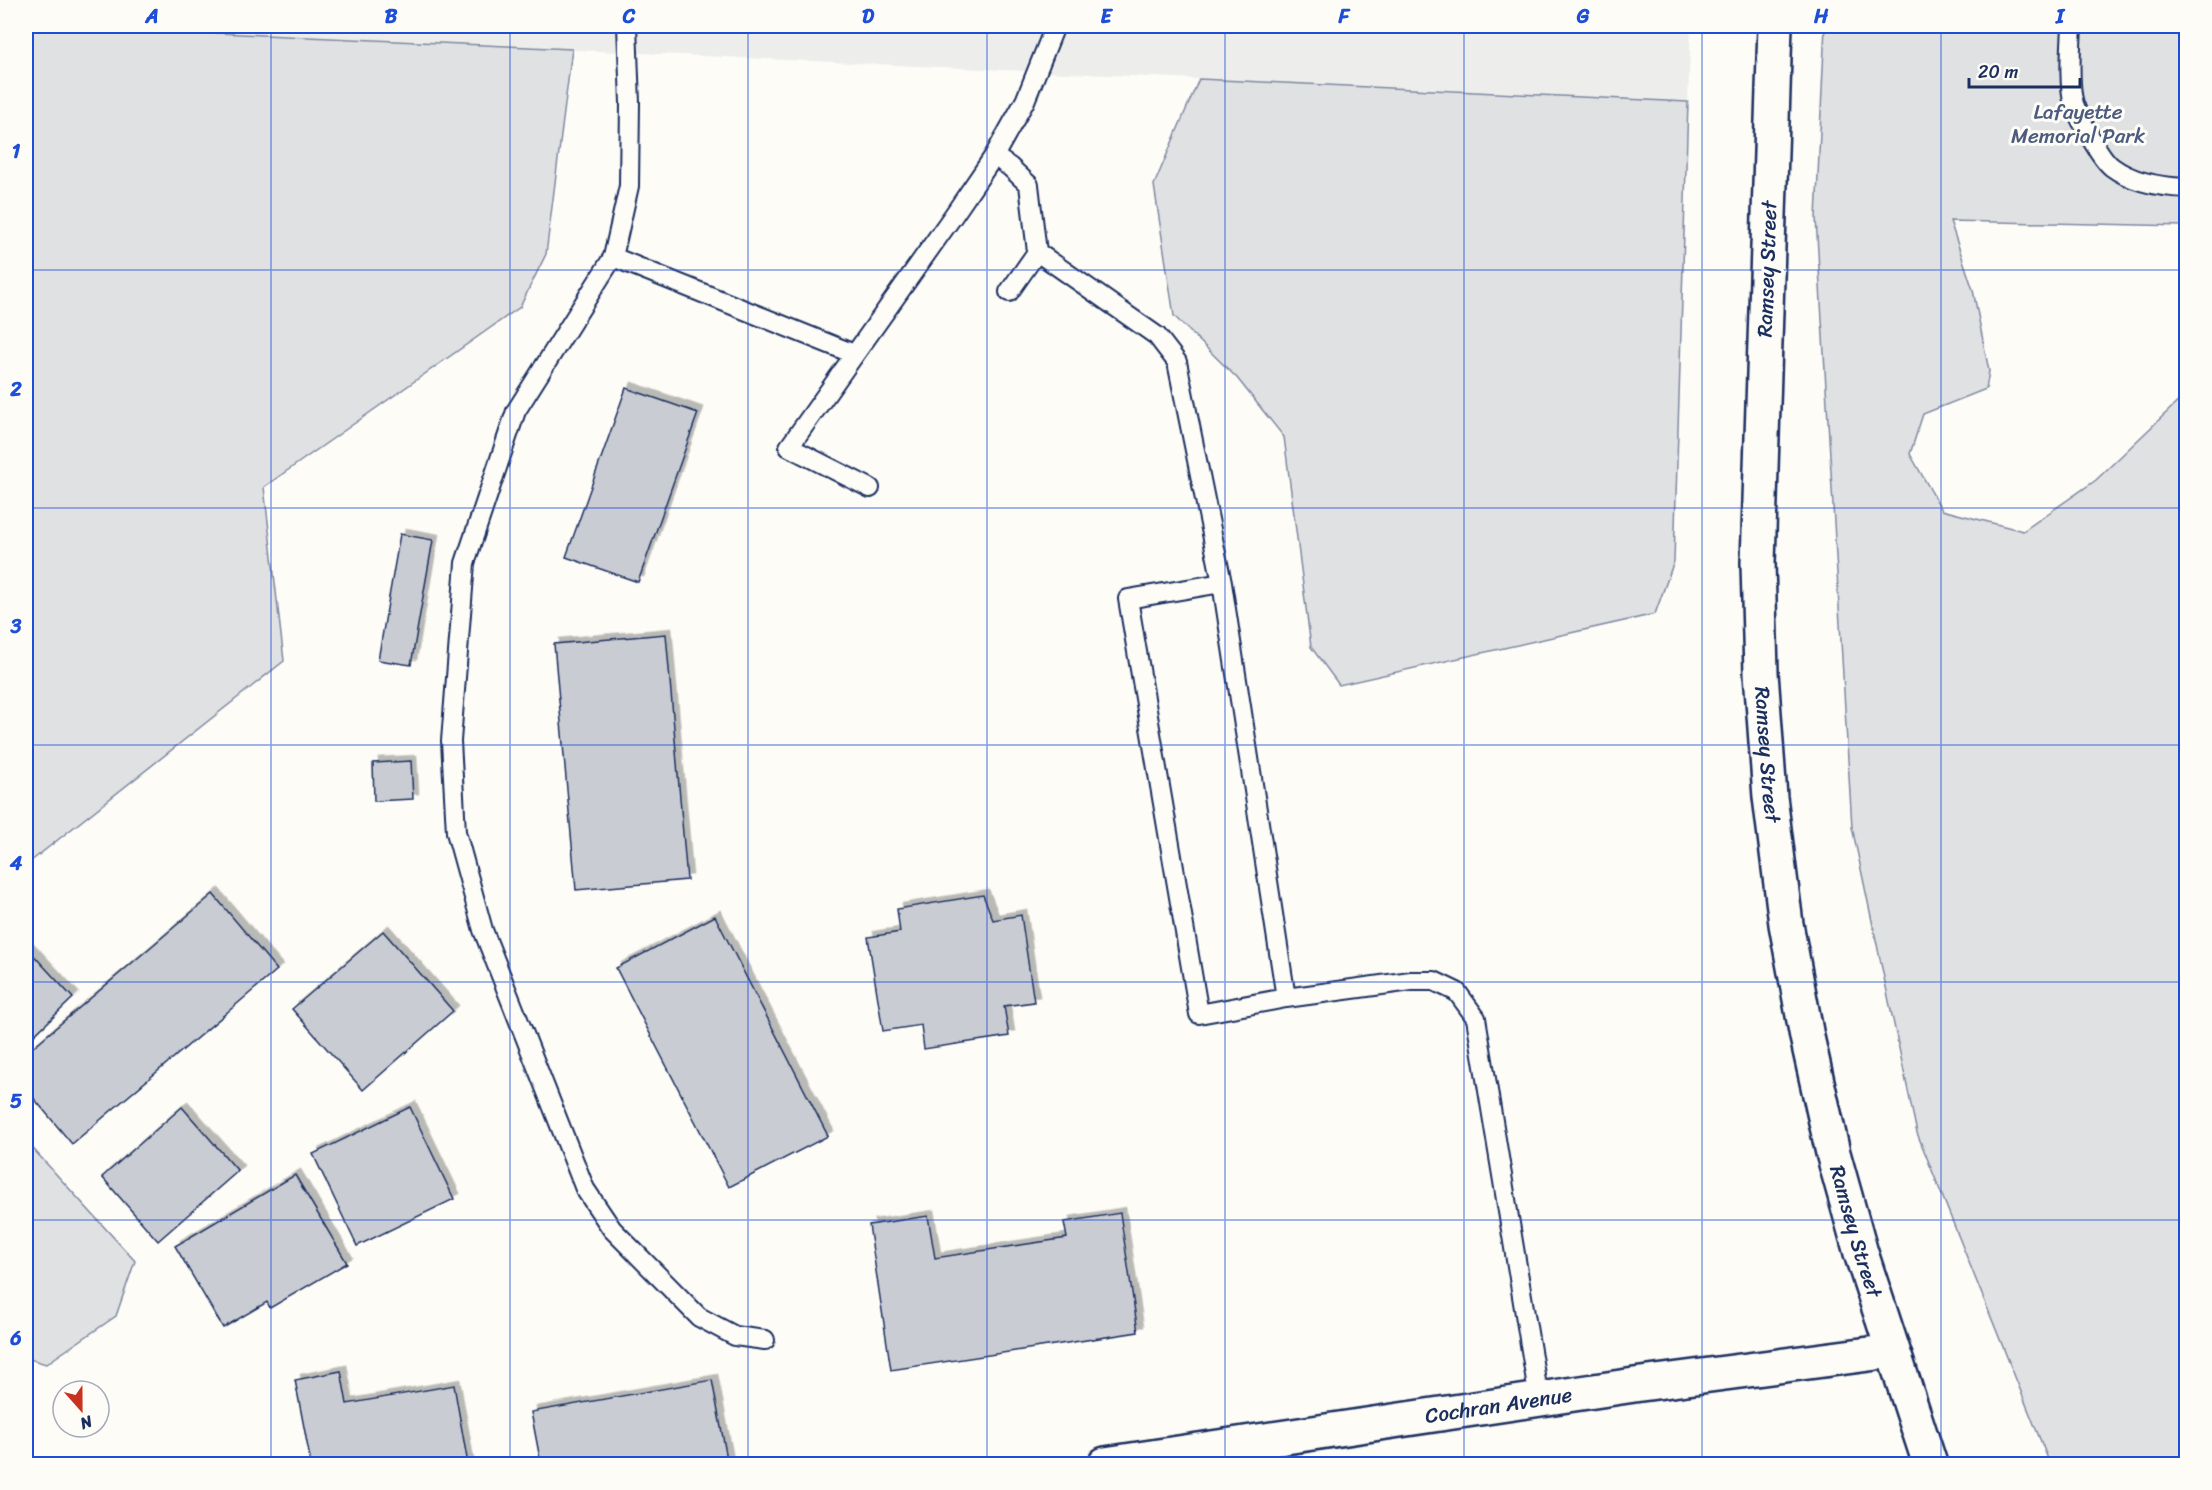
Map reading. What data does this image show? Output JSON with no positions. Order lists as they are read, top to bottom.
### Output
{
  "streets": {
    "main road": ["Ramsey Street", "Cochran Avenue"]
  },
  "crossings": [
    ["Ramsey Street", "Cochran Avenue"]
  ],
  "parks": ["Lafayette Memorial Park"],
  "scale_bar": "20 m",
  "north": "bottom",
  "grid": {
    "columns": [
      "A",
      "B",
      "C",
      "D",
      "E",
      "F",
      "G",
      "H",
      "I"
    ],
    "rows": [
      "1",
      "2",
      "3",
      "4",
      "5",
      "6"
    ]
  }
}
